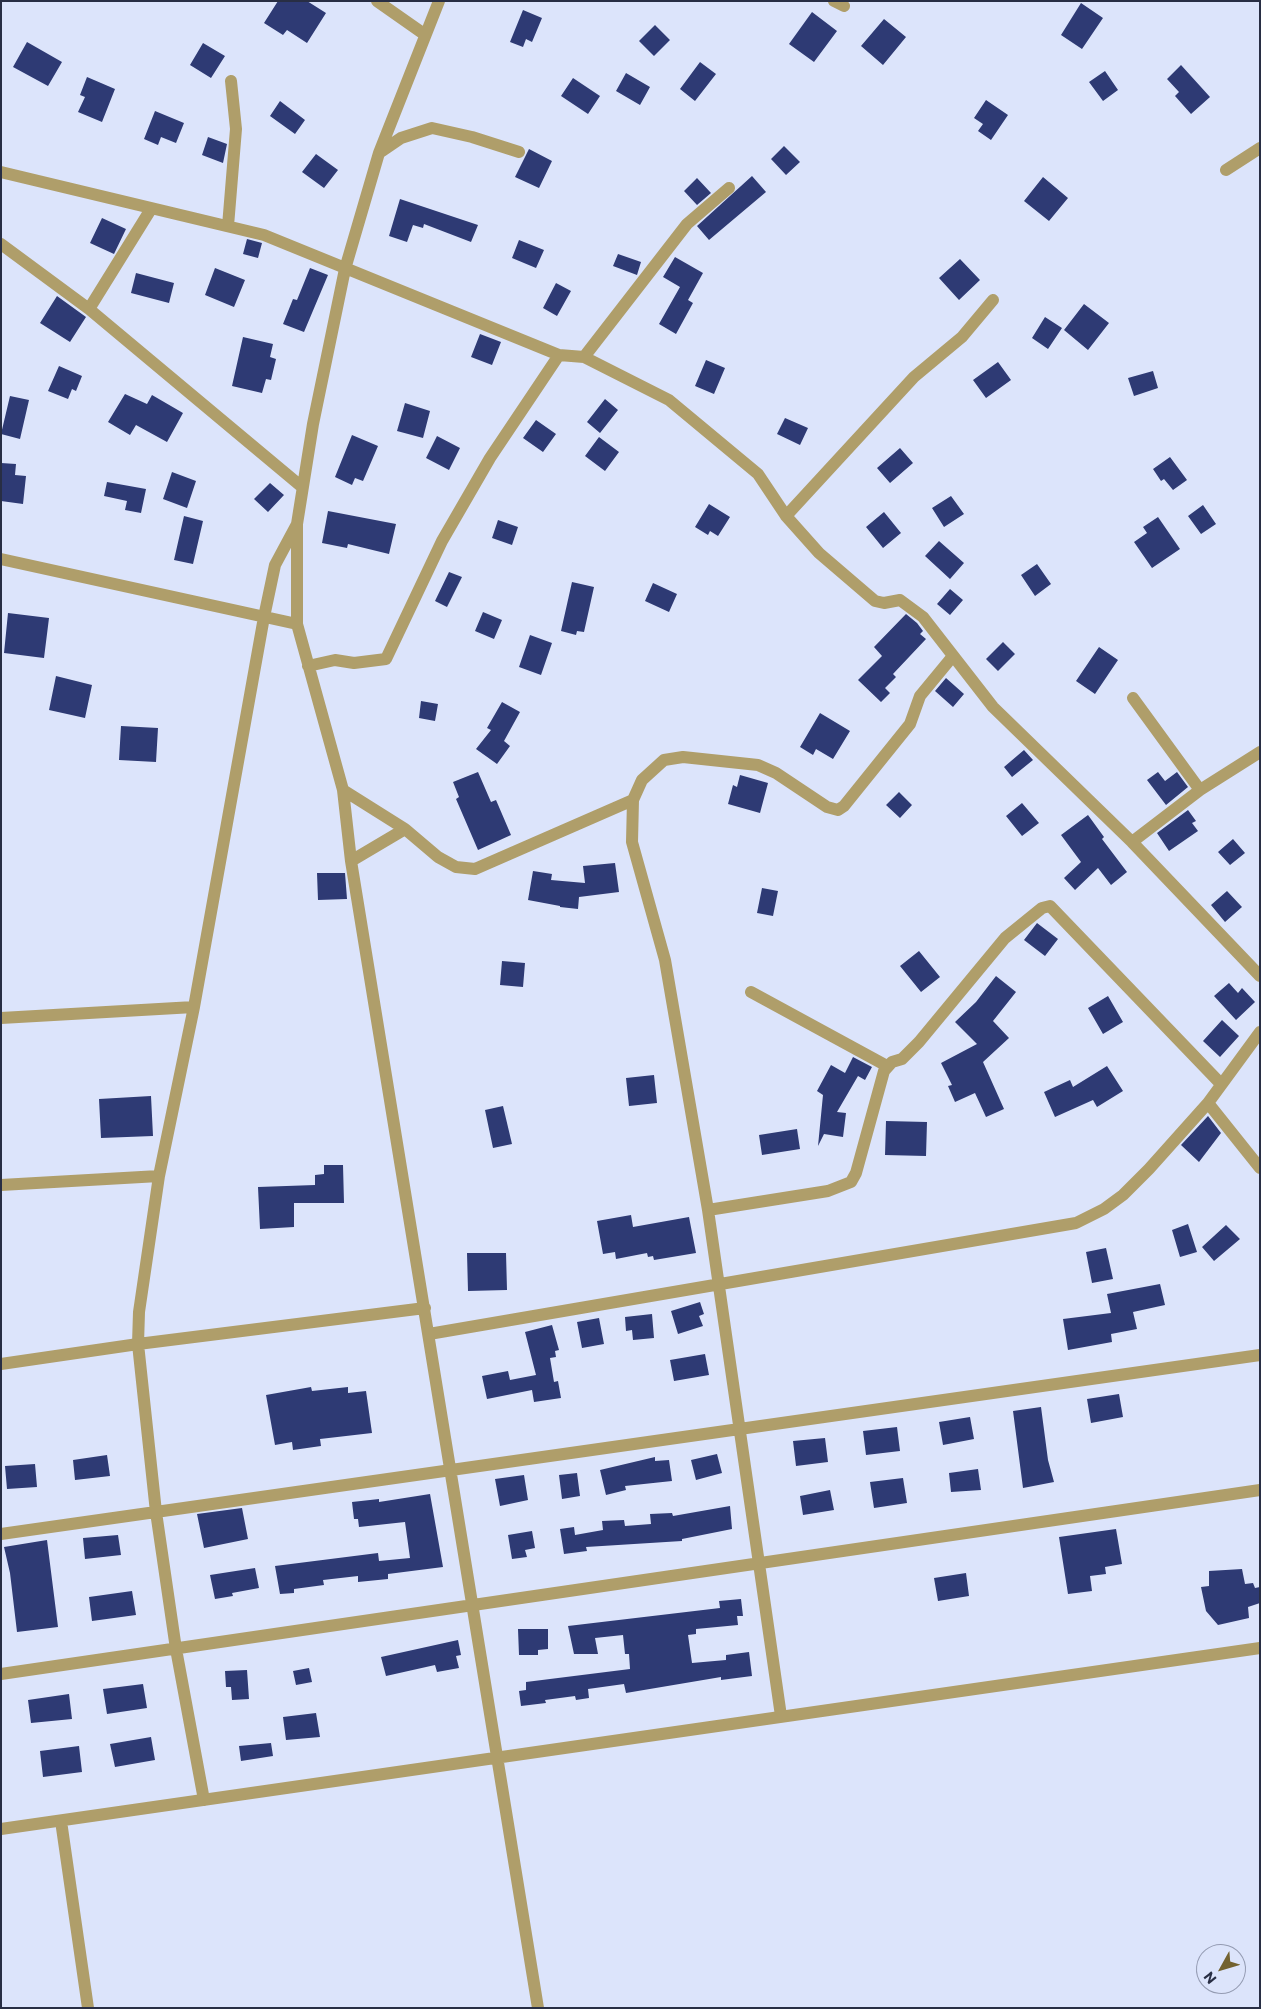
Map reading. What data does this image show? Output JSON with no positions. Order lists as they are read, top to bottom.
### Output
{
  "north": "bottom left"
}
